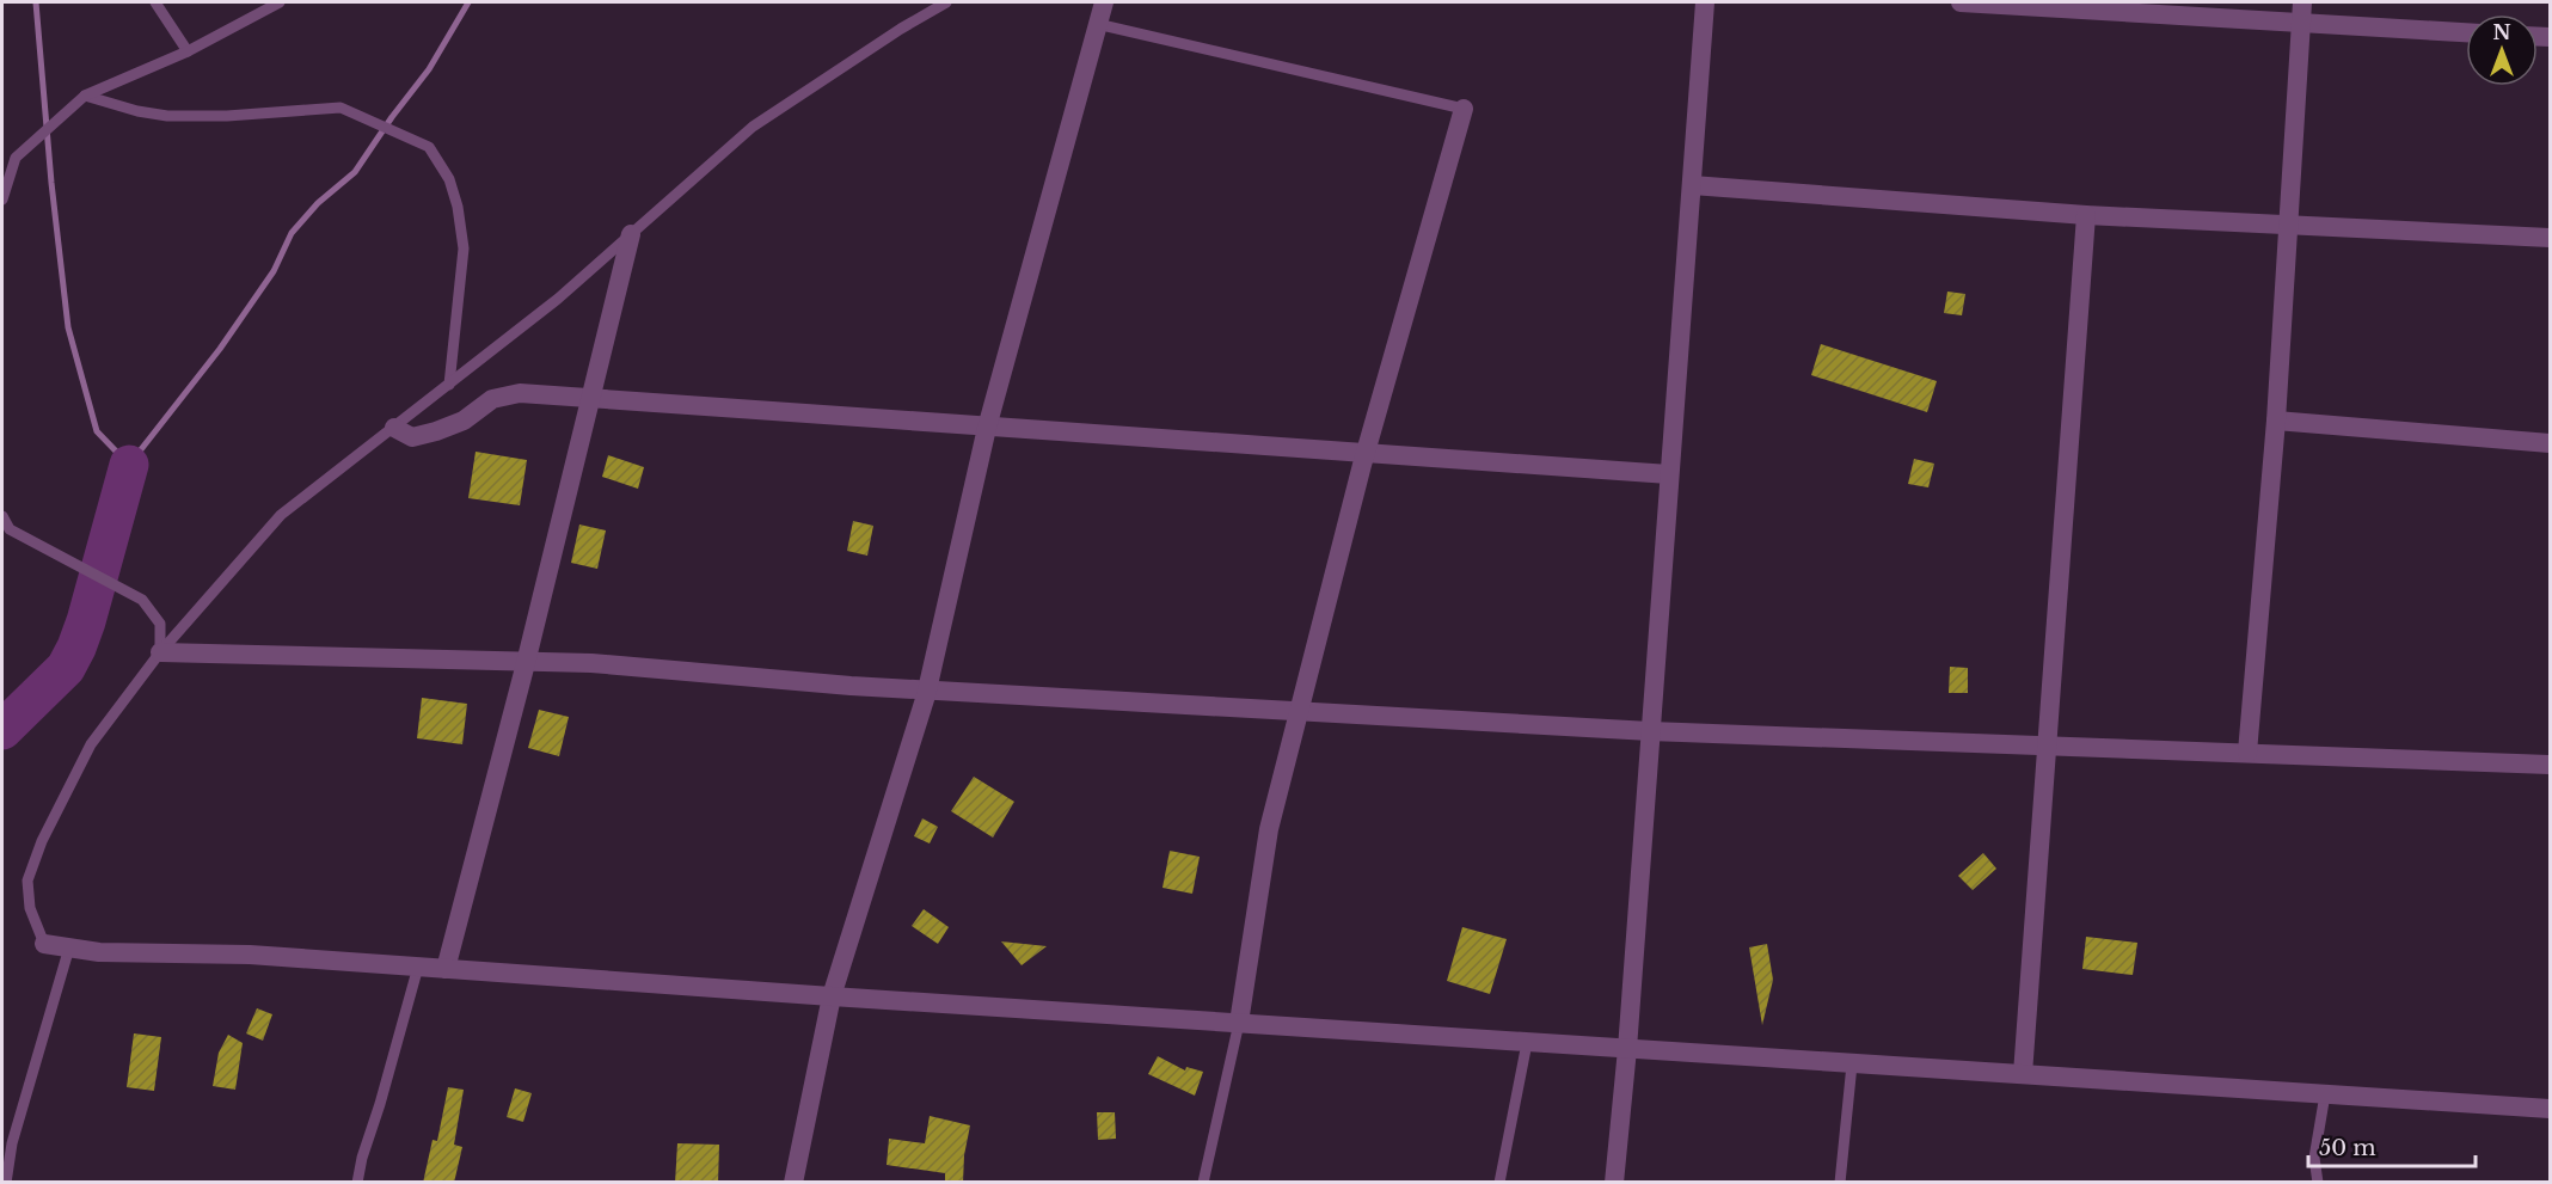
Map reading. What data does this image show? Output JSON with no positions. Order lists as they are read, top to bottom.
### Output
{
  "scale_bar": "50 m",
  "north": "top"
}
